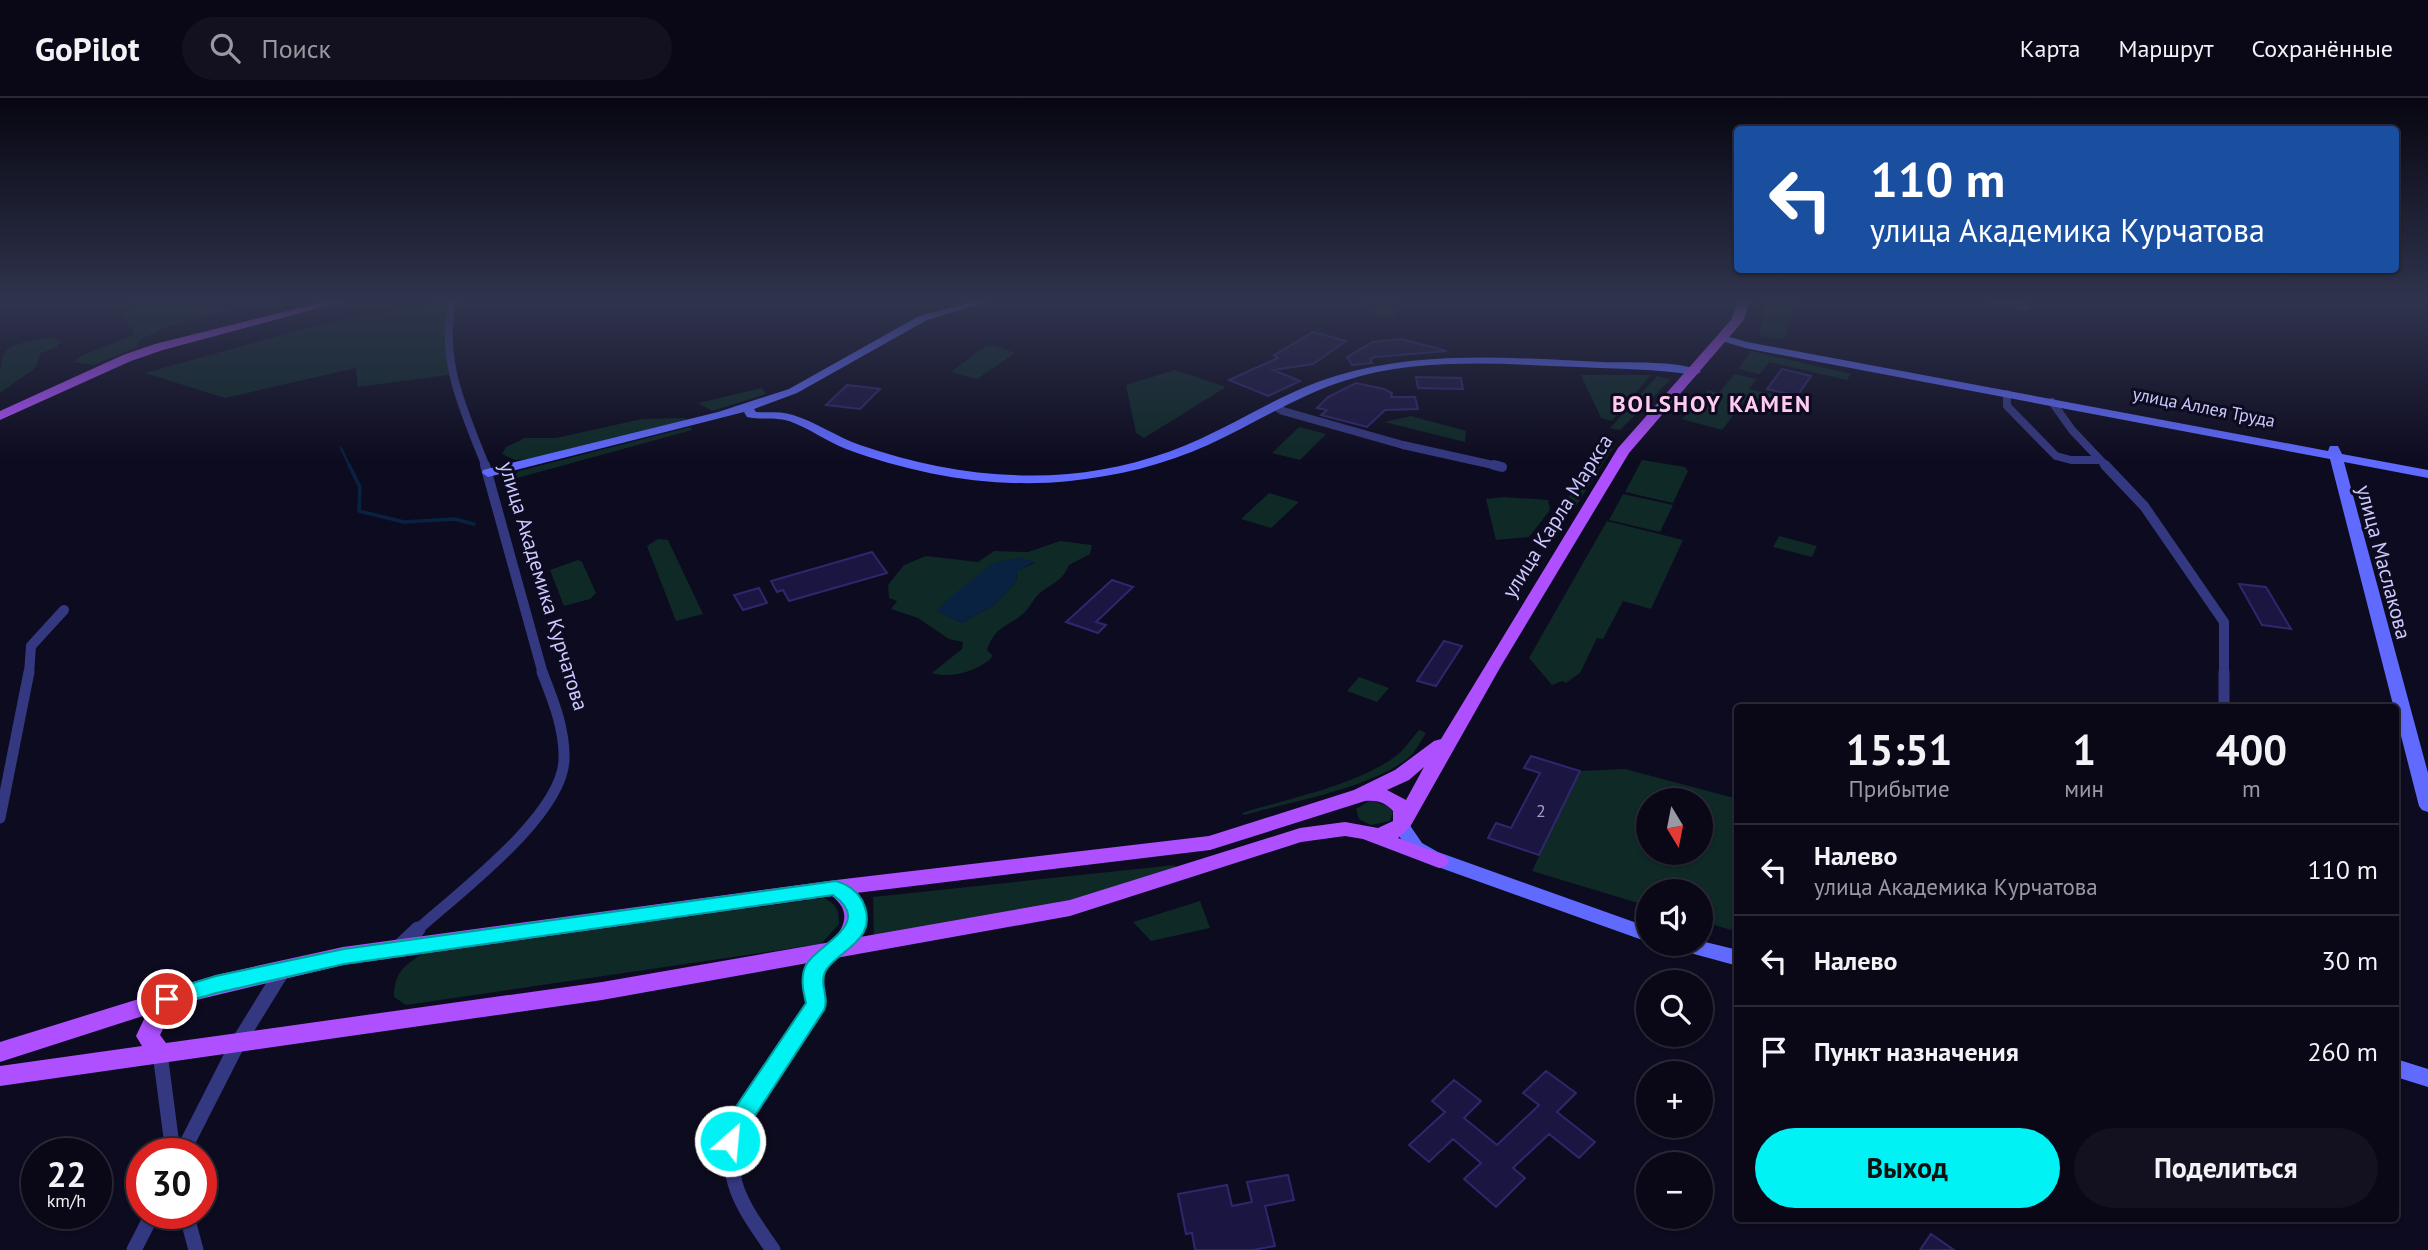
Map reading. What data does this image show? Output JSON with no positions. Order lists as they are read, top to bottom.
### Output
{
  "streets": {
    "main road": ["улица Карла Маркса"],
    "street": ["улица Аллея Труда", "улица Маслакова", "улица Академика Курчатова"]
  },
  "crossings": [
    ["улица Аллея Труда", "улица Маслакова"]
  ],
  "districts": ["BOLSHOY KAMEN"],
  "house_numbers": ["2"],
  "north": "bottom",
  "page": {
    "header": "GoPilot",
    "search": "Поиск",
    "nav": ["Карта", "Маршрут", "Сохранённые"],
    "turn": ["110 m", "улица Академика Курчатова"],
    "eta": [
      "15:51",
      "Прибытие",
      "1",
      "мин",
      "400",
      "m"
    ],
    "map_buttons": ["+", "−"],
    "list": [
      {
        "name": "Налево",
        "note": "улица Академика Курчатова",
        "value": "110 m"
      },
      {
        "name": "Налево",
        "value": "30 m"
      },
      {
        "name": "Пункт назначения",
        "value": "260 m"
      }
    ],
    "buttons": ["Выход", "Поделиться"],
    "speed": "22 km/h",
    "limit": "30"
  }
}
